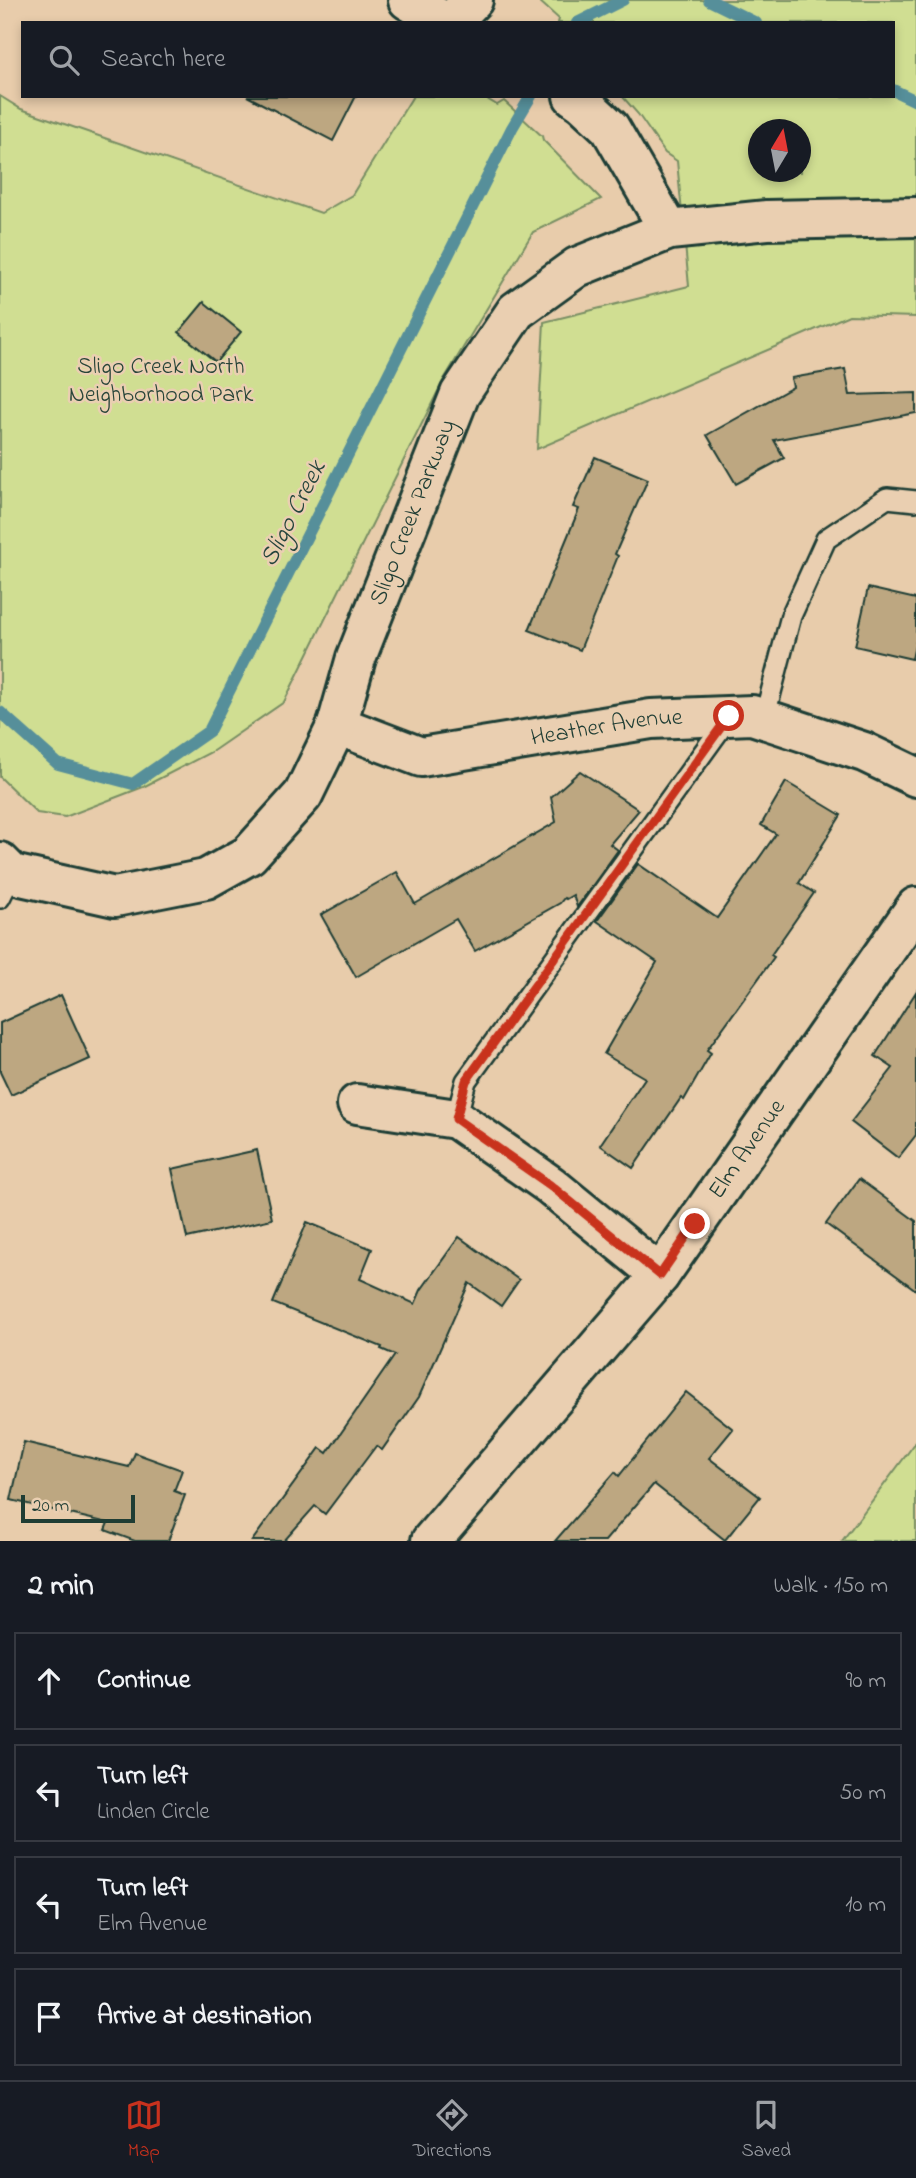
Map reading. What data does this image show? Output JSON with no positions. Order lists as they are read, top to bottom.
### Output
{
  "streets": {
    "street": ["Sligo Creek Parkway", "Heather Avenue", "Elm Avenue"]
  },
  "crossings": [
    ["Sligo Creek Parkway", "Heather Avenue"]
  ],
  "water": ["Sligo Creek"],
  "parks": ["Sligo Creek North Neighborhood Park"],
  "scale_bar": "20 m",
  "north": "top",
  "page": {
    "search": "Search here",
    "scale": "20 m",
    "heading": ["2 min", "Walk · 150 m"],
    "list": [
      ["Continue", "90 m"],
      ["Turn left", "Linden Circle", "50 m"],
      ["Turn left", "Elm Avenue", "10 m"],
      "Arrive at destination"
    ],
    "nav": ["Map", "Directions", "Saved"]
  }
}
